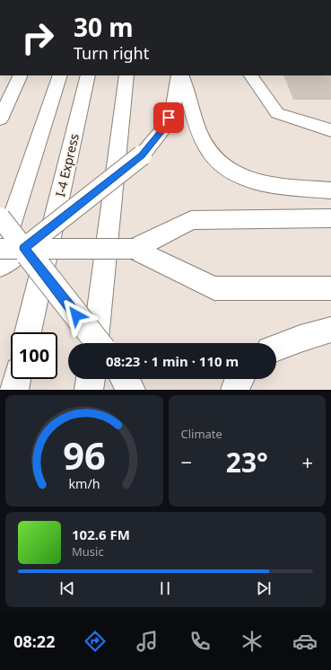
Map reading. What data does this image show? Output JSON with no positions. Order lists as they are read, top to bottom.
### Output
{
  "streets": {
    "main road": ["I-4 Express"]
  },
  "page": {
    "turn": ["30 m", "Turn right"],
    "limit": "100",
    "trip": "08:23 · 1 min · 110 m",
    "tile": "Climate",
    "heat": ["−", "23°", "+"],
    "song": ["102.6 FM", "Music"],
    "tabs": "08:22",
    "gauge": ["96", "km/h"]
  }
}
